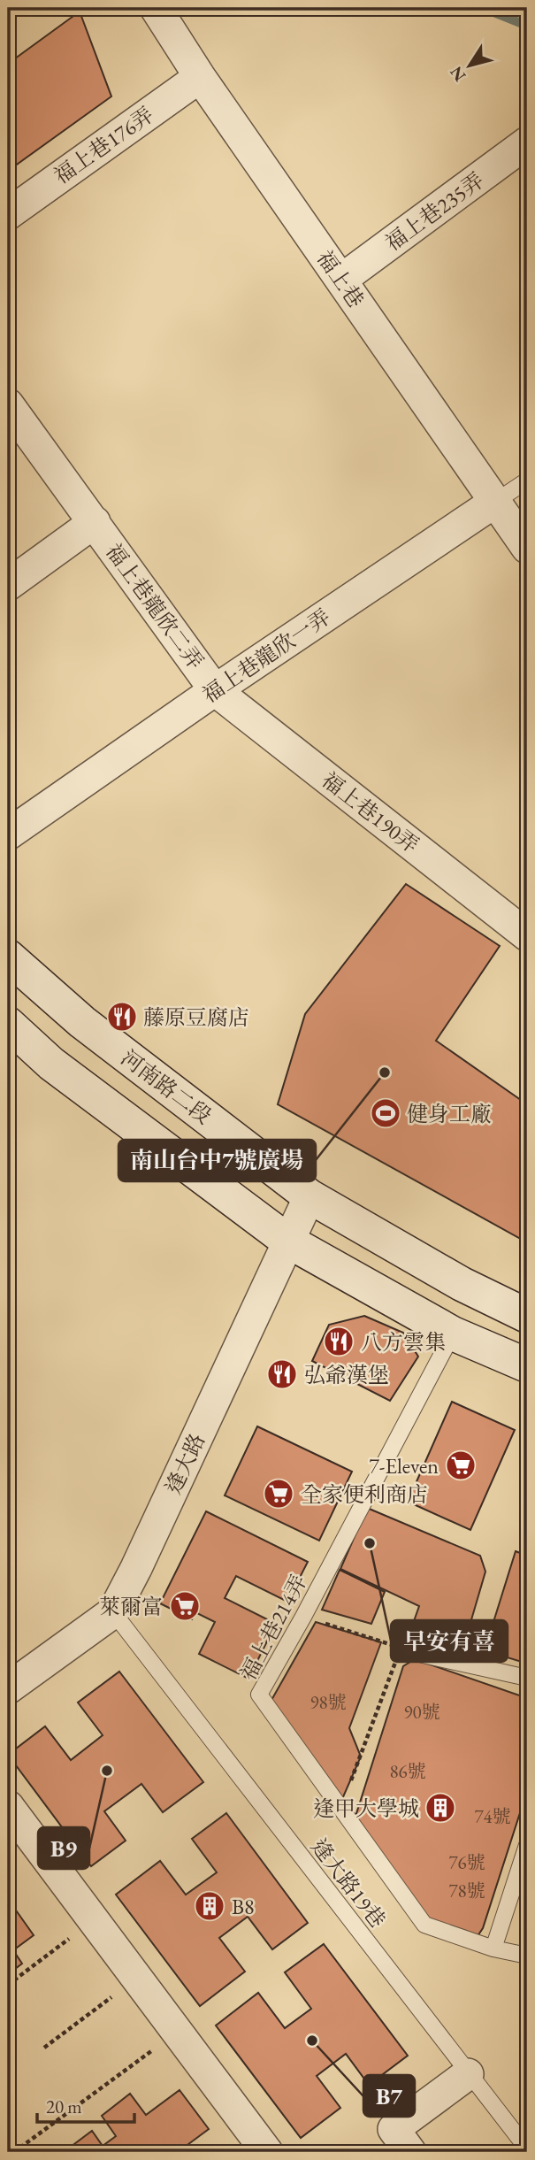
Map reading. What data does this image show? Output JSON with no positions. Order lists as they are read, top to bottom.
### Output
{
  "streets": {
    "street": [
      "福上巷176弄",
      "福上巷235弄",
      "福上巷",
      "福上巷龍欣二弄",
      "福上巷龍欣一弄",
      "福上巷190弄",
      "河南路二段",
      "逢大路"
    ],
    "lane": ["福上巷214弄", "逢大路19巷"]
  },
  "crossings": [
    ["福上巷176弄", "福上巷"],
    ["福上巷235弄", "福上巷"],
    ["福上巷", "福上巷龍欣一弄"],
    ["福上巷龍欣二弄", "福上巷龍欣一弄"],
    ["福上巷龍欣二弄", "福上巷190弄"],
    ["福上巷龍欣一弄", "福上巷190弄"],
    ["河南路二段", "逢大路"],
    ["逢大路", "逢大路19巷"]
  ],
  "places": {
    "restaurant": ["藤原豆腐店", "八方雲集", "弘爺漢堡"],
    "other": [
      "南山台中7號廣場",
      "早安有喜",
      "B9",
      "B7"
    ],
    "sports": ["健身工廠"],
    "supermarket": ["7-Eleven", "全家便利商店", "萊爾富"],
    "building": ["逢甲大學城", "B8"]
  },
  "house_numbers": [
    "98號",
    "90號",
    "86號",
    "74號",
    "76號",
    "78號"
  ],
  "scale_bar": "20 m",
  "north": "bottom left"
}
